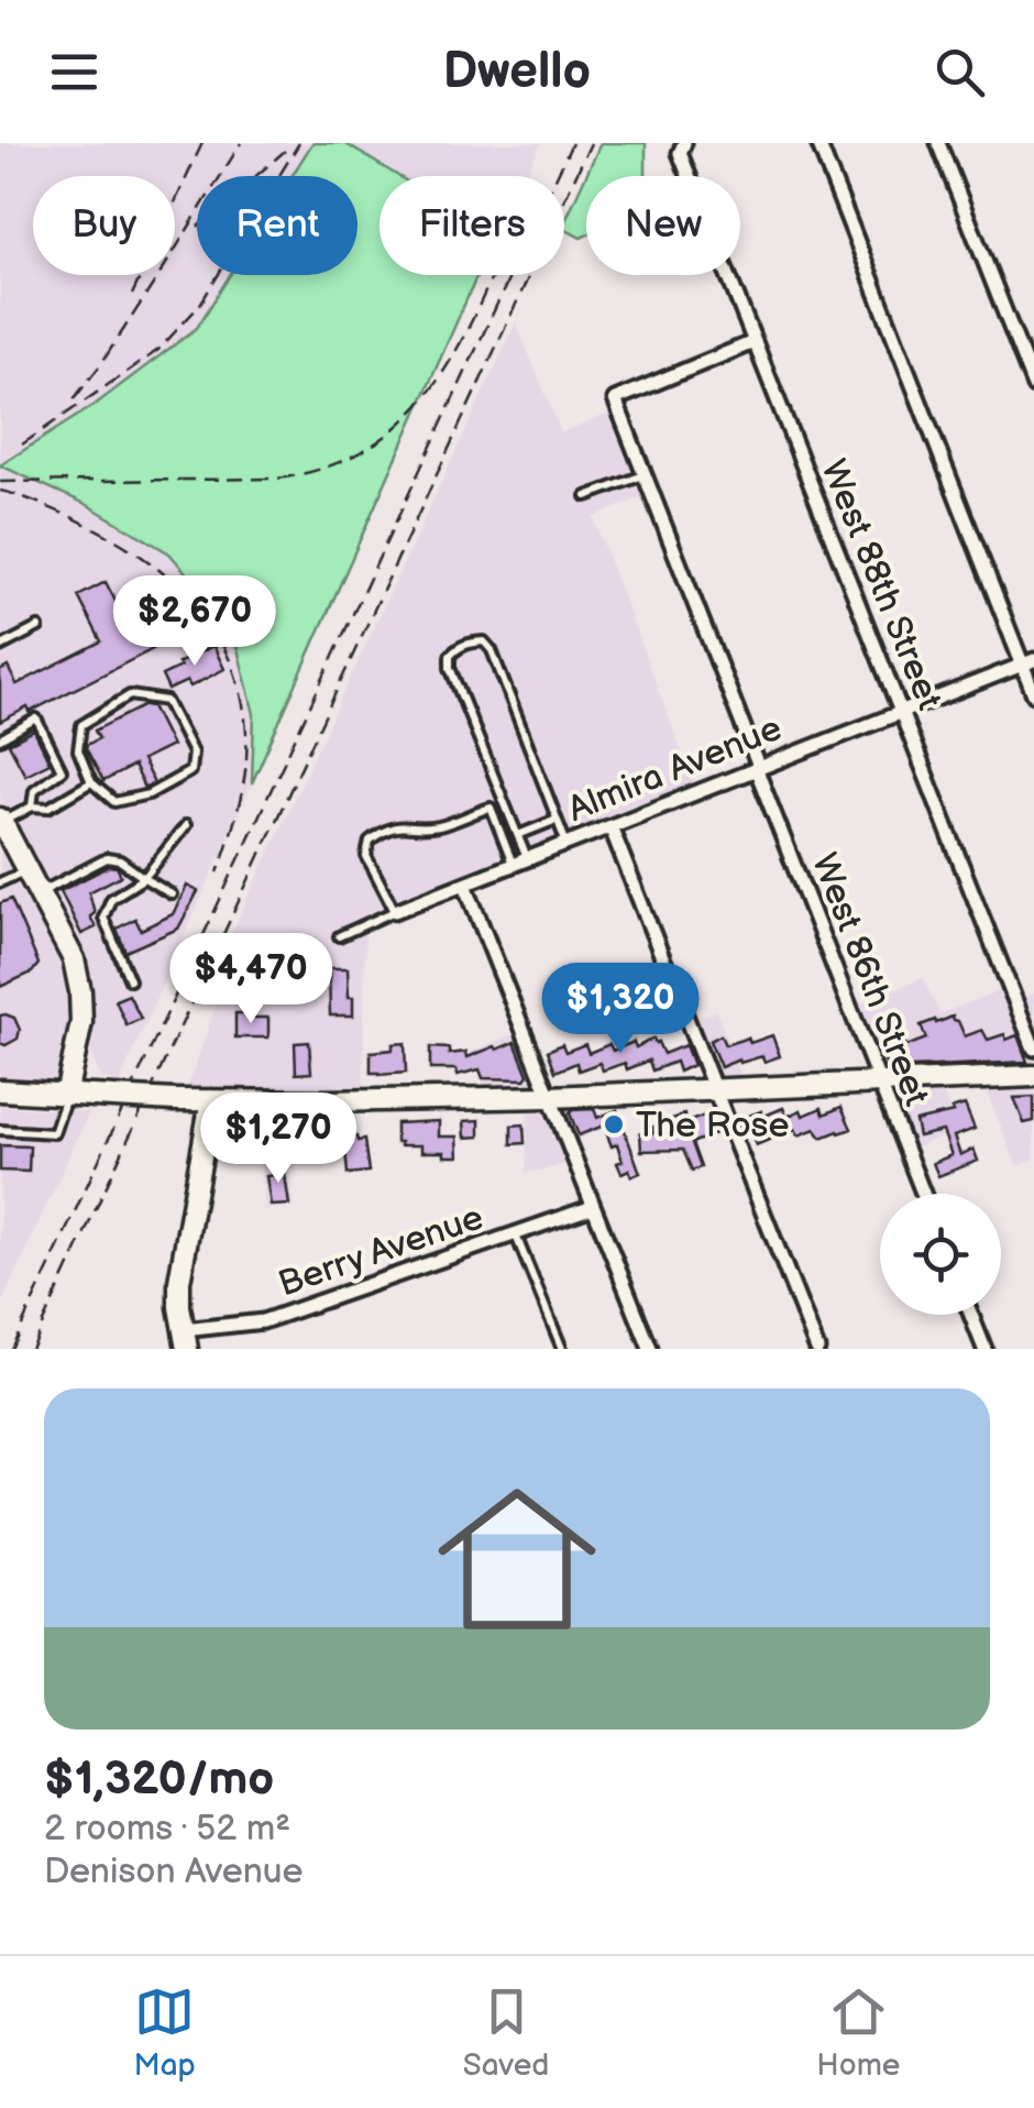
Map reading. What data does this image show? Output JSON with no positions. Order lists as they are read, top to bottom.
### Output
{
  "streets": {
    "street": [
      "West 88th Street",
      "Almira Avenue",
      "West 86th Street",
      "Berry Avenue"
    ]
  },
  "crossings": [
    ["West 88th Street", "Almira Avenue"],
    ["West 88th Street", "West 86th Street"],
    ["Almira Avenue", "West 86th Street"]
  ],
  "places": ["The Rose"],
  "page": {
    "header": "Dwello",
    "chip": [
      "Buy",
      "Rent",
      "Filters",
      "New"
    ],
    "price": [
      "$2,670",
      "$4,470",
      "$1,320",
      "$1,270"
    ],
    "list": [
      {
        "name": "$1,320/mo",
        "note": "2 rooms · 52 m² · Denison Avenue"
      }
    ],
    "tabs": ["Map", "Saved", "Home"]
  }
}
